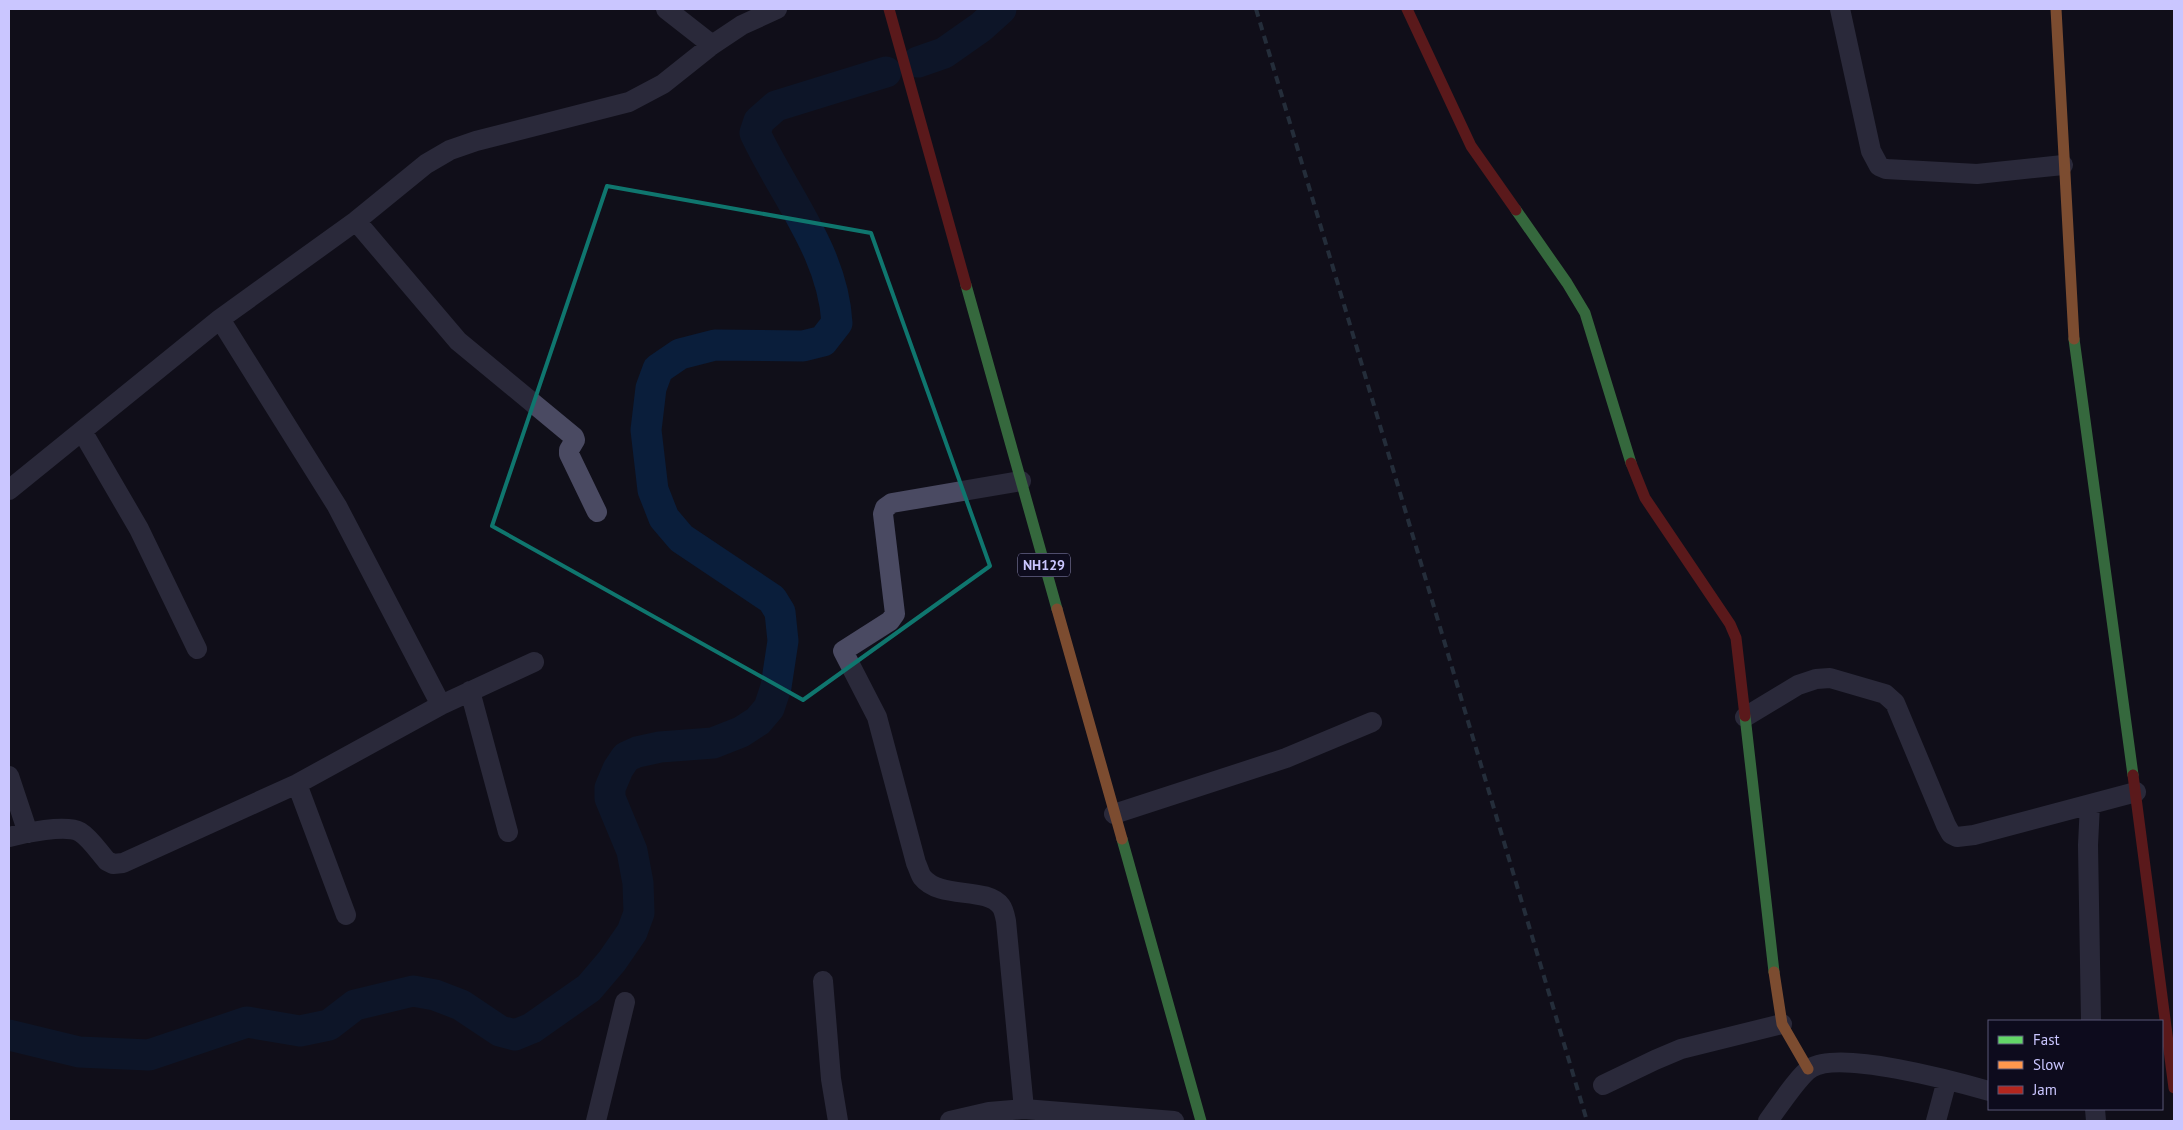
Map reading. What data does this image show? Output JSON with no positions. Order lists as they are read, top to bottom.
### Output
{
  "streets": {
    "main road": ["NH129"]
  },
  "legend": ["Fast", "Slow", "Jam"]
}
